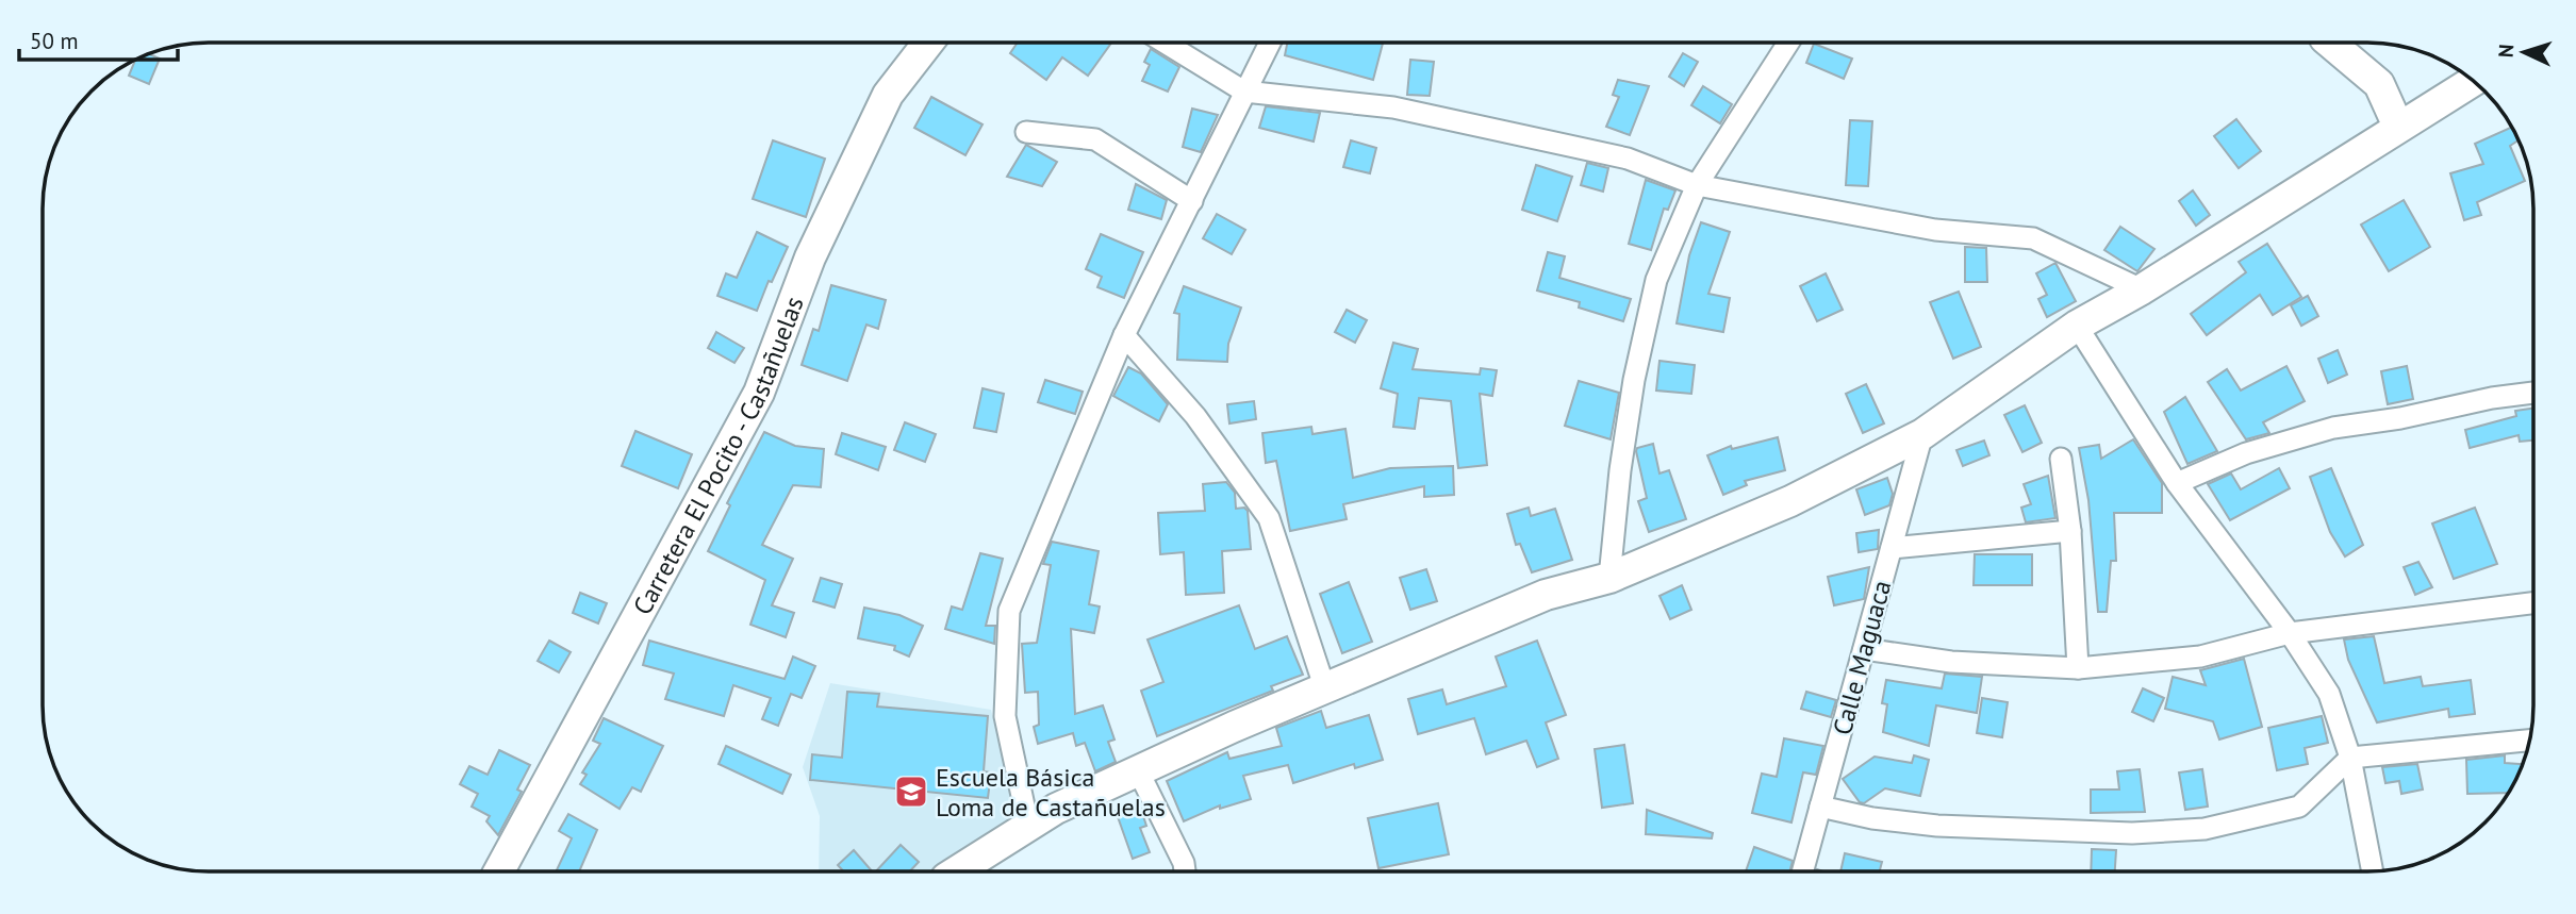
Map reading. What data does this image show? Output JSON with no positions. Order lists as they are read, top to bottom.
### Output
{
  "streets": {
    "main road": ["Carretera El Pocito - Castañuelas"],
    "street": ["Calle Maguaca"]
  },
  "places": {
    "school or university": ["Escuela Básica Loma de Castañuelas"]
  },
  "scale_bar": "50 m",
  "north": "left"
}
